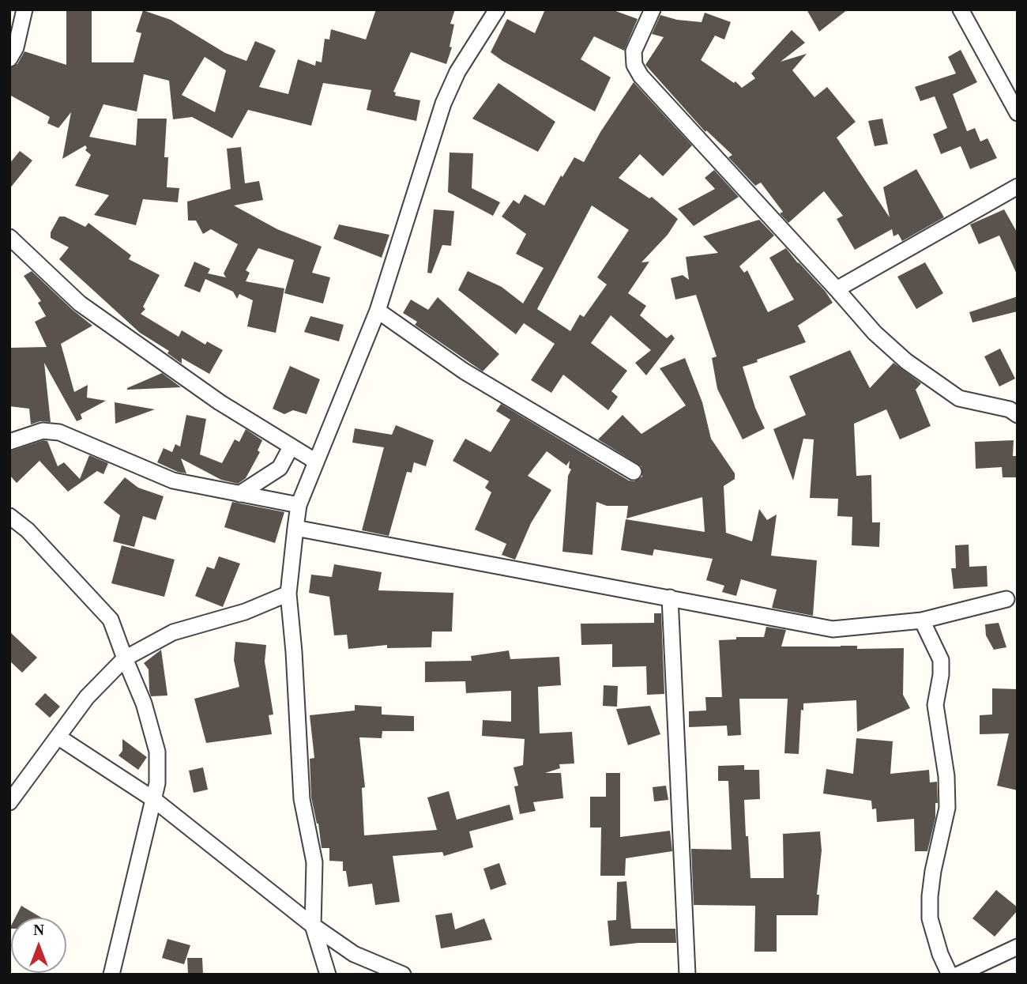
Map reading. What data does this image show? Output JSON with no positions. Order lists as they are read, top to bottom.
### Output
{
  "north": "top"
}
